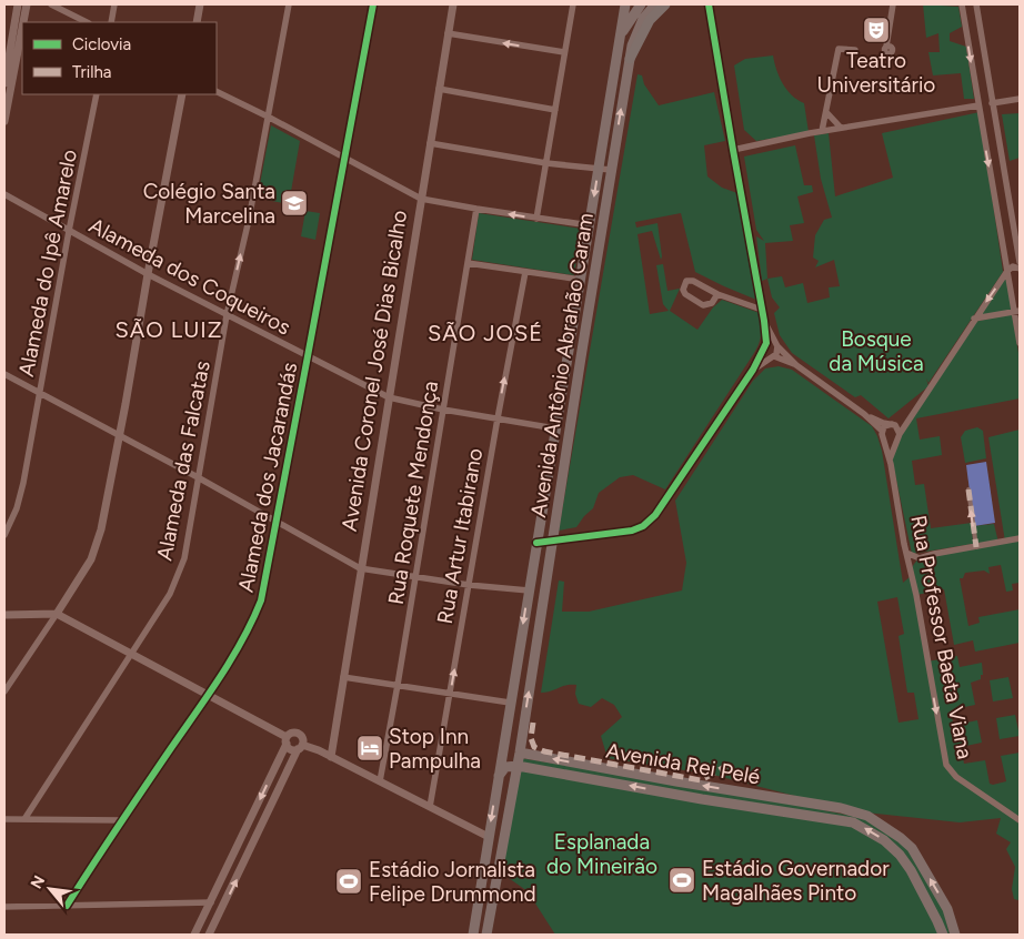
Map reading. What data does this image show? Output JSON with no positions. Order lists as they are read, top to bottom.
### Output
{
  "streets": {
    "main road": ["Avenida Antônio Abrahão Caram", "Avenida Rei Pelé"],
    "street": [
      "Alameda do Ipê Amarelo",
      "Alameda dos Coqueiros",
      "Avenida Coronel José Dias Bicalho",
      "Alameda das Falcatas",
      "Alameda dos Jacarandás",
      "Rua Roquete Mendonça",
      "Rua Artur Itabirano",
      "Rua Professor Baeta Viana"
    ]
  },
  "crossings": [
    ["Alameda do Ipê Amarelo", "Alameda dos Coqueiros"],
    ["Alameda dos Coqueiros", "Avenida Antônio Abrahão Caram"],
    ["Alameda dos Coqueiros", "Avenida Coronel José Dias Bicalho"],
    ["Alameda dos Coqueiros", "Alameda das Falcatas"],
    ["Alameda dos Coqueiros", "Alameda dos Jacarandás"],
    ["Alameda dos Coqueiros", "Rua Roquete Mendonça"],
    ["Alameda dos Coqueiros", "Rua Artur Itabirano"],
    ["Avenida Antônio Abrahão Caram", "Avenida Rei Pelé"]
  ],
  "one_way": ["Rua Artur Itabirano", "Rua Professor Baeta Viana"],
  "districts": ["SÃO LUIZ", "SÃO JOSÉ"],
  "parks": ["Bosque da Música", "Esplanada do Mineirão"],
  "places": {
    "theatre": ["Teatro Universitário"],
    "school or university": ["Colégio Santa Marcelina"],
    "hotel": ["Stop Inn Pampulha"],
    "sports": ["Estádio Governador Magalhães Pinto", "Estádio Jornalista Felipe Drummond"]
  },
  "legend": ["Ciclovia", "Trilha"],
  "north": "top left"
}
